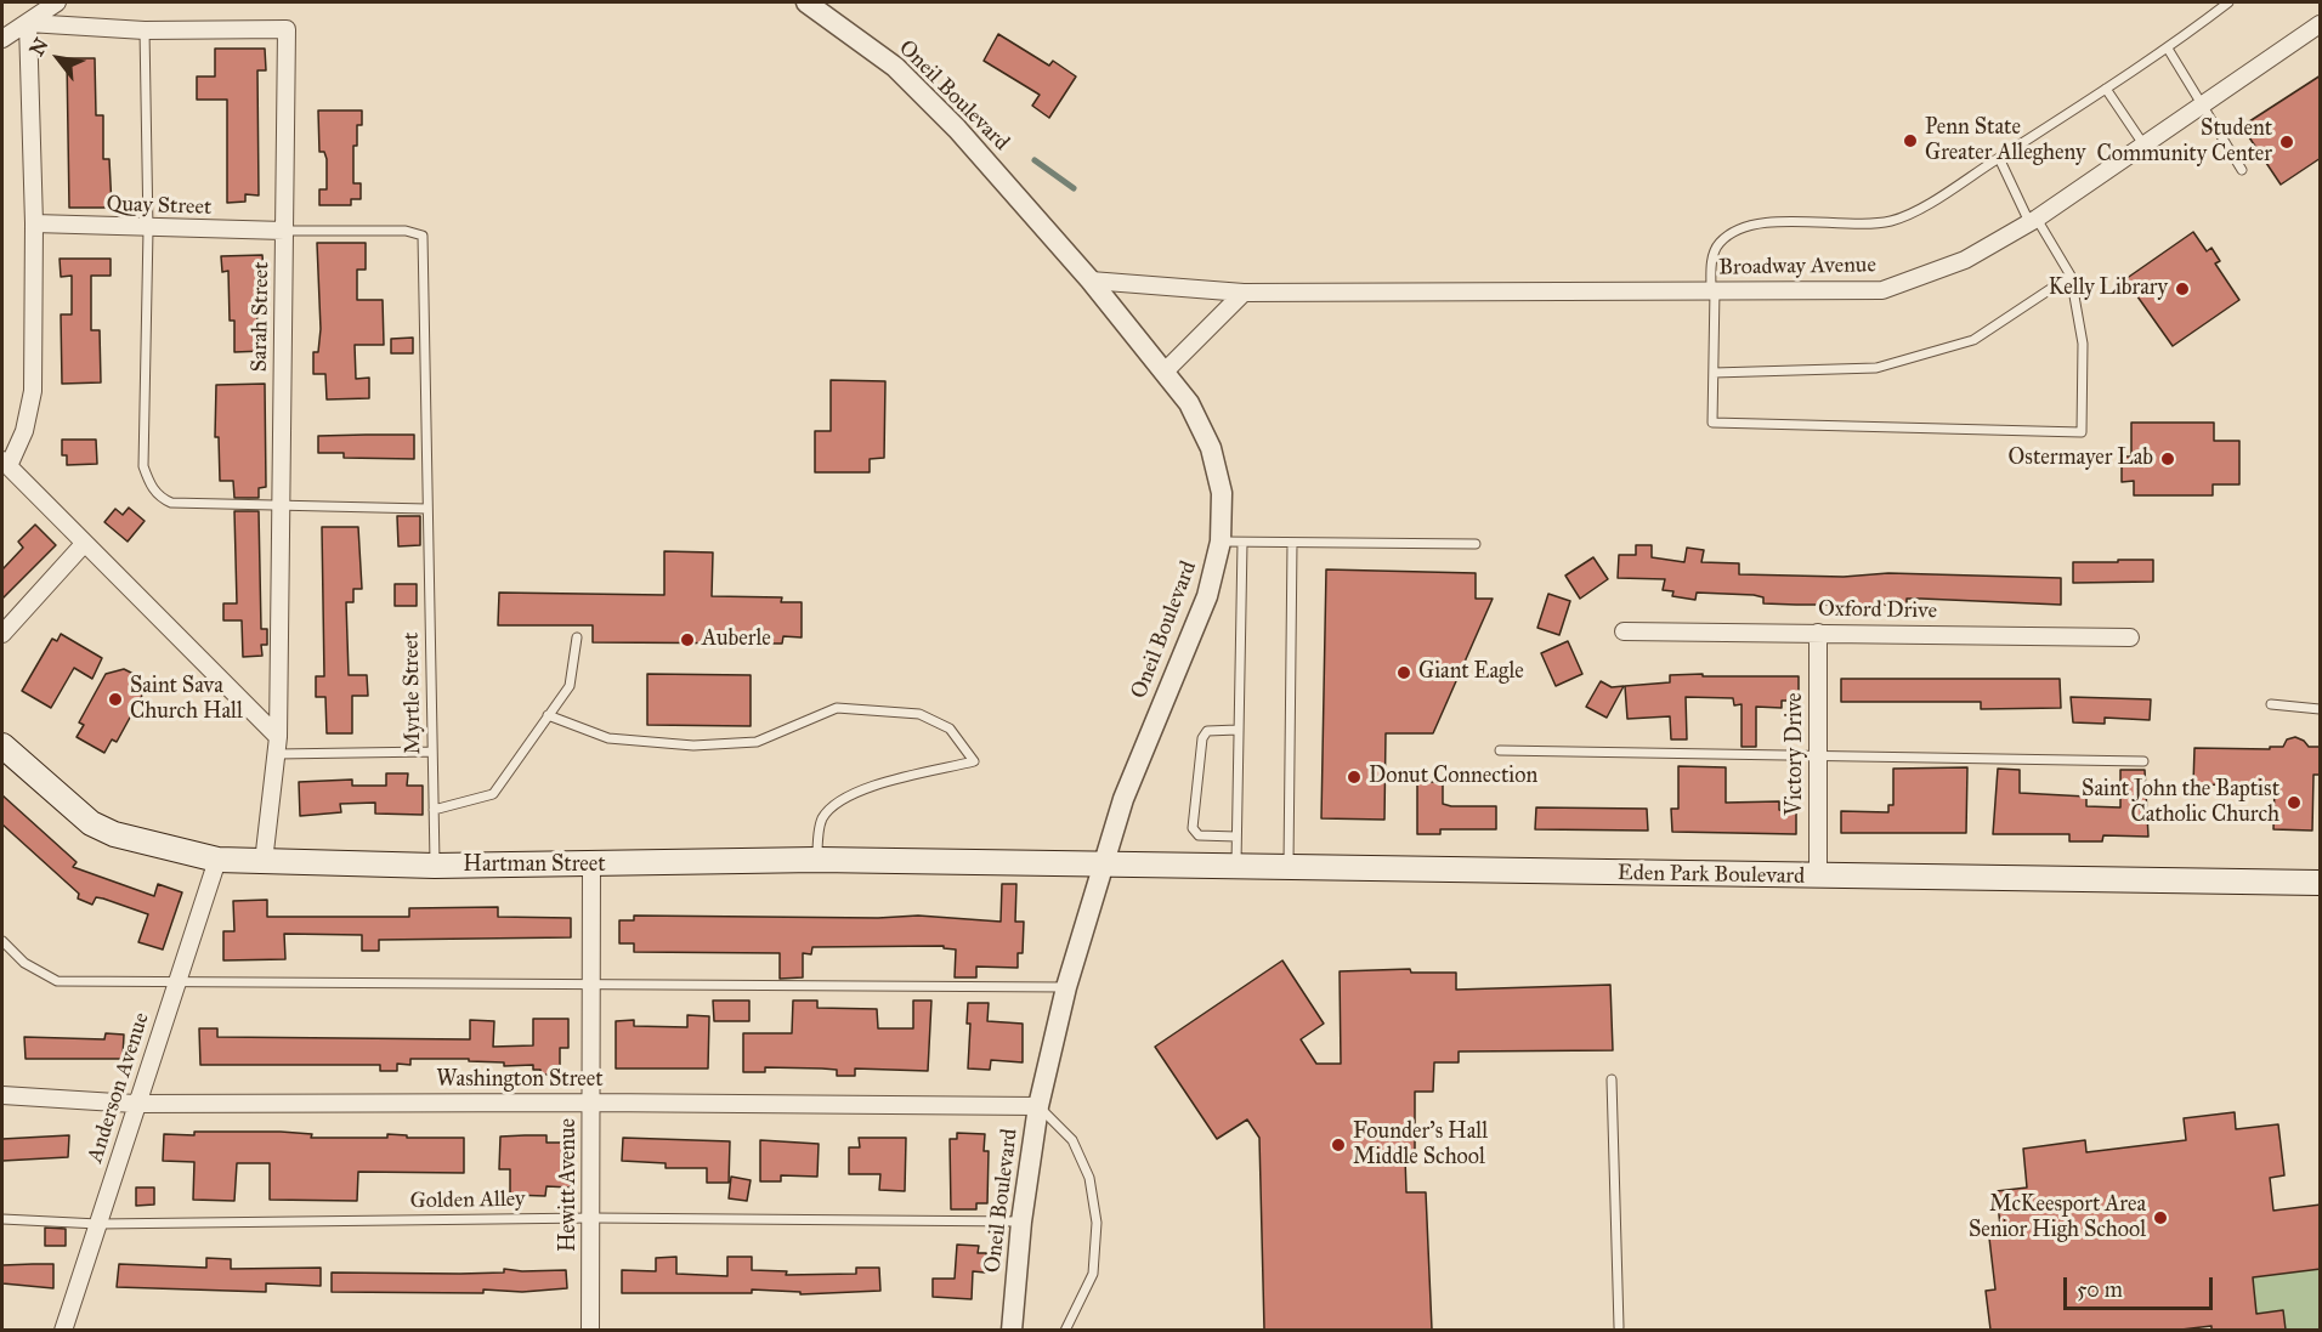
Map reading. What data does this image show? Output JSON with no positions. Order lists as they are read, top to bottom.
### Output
{
  "streets": {
    "main road": ["Hartman Street", "Eden Park Boulevard"],
    "street": [
      "Oneil Boulevard",
      "Quay Street",
      "Broadway Avenue",
      "Sarah Street",
      "Oxford Drive",
      "Victory Drive",
      "Washington Street",
      "Anderson Avenue",
      "Hewitt Avenue"
    ],
    "lane": ["Myrtle Street", "Golden Alley"]
  },
  "crossings": [
    ["Oneil Boulevard", "Broadway Avenue"],
    ["Oneil Boulevard", "Hartman Street"],
    ["Oneil Boulevard", "Eden Park Boulevard"],
    ["Oneil Boulevard", "Washington Street"],
    ["Oneil Boulevard", "Golden Alley"],
    ["Quay Street", "Sarah Street"],
    ["Quay Street", "Myrtle Street"],
    ["Sarah Street", "Myrtle Street"],
    ["Sarah Street", "Hartman Street"],
    ["Oxford Drive", "Victory Drive"],
    ["Myrtle Street", "Hartman Street"],
    ["Victory Drive", "Eden Park Boulevard"],
    ["Hartman Street", "Eden Park Boulevard"],
    ["Hartman Street", "Anderson Avenue"],
    ["Hartman Street", "Hewitt Avenue"],
    ["Washington Street", "Anderson Avenue"],
    ["Washington Street", "Hewitt Avenue"],
    ["Anderson Avenue", "Golden Alley"],
    ["Hewitt Avenue", "Golden Alley"]
  ],
  "places": [
    "Penn State Greater Allegheny",
    "Student Community Center",
    "Kelly Library",
    "Ostermayer Lab",
    "Auberle",
    "Giant Eagle",
    "Saint Sava Church Hall",
    "Donut Connection",
    "Saint John the Baptist Catholic Church",
    "Founder's Hall Middle School",
    "McKeesport Area Senior High School"
  ],
  "scale_bar": "50 m",
  "north": "top left"
}
